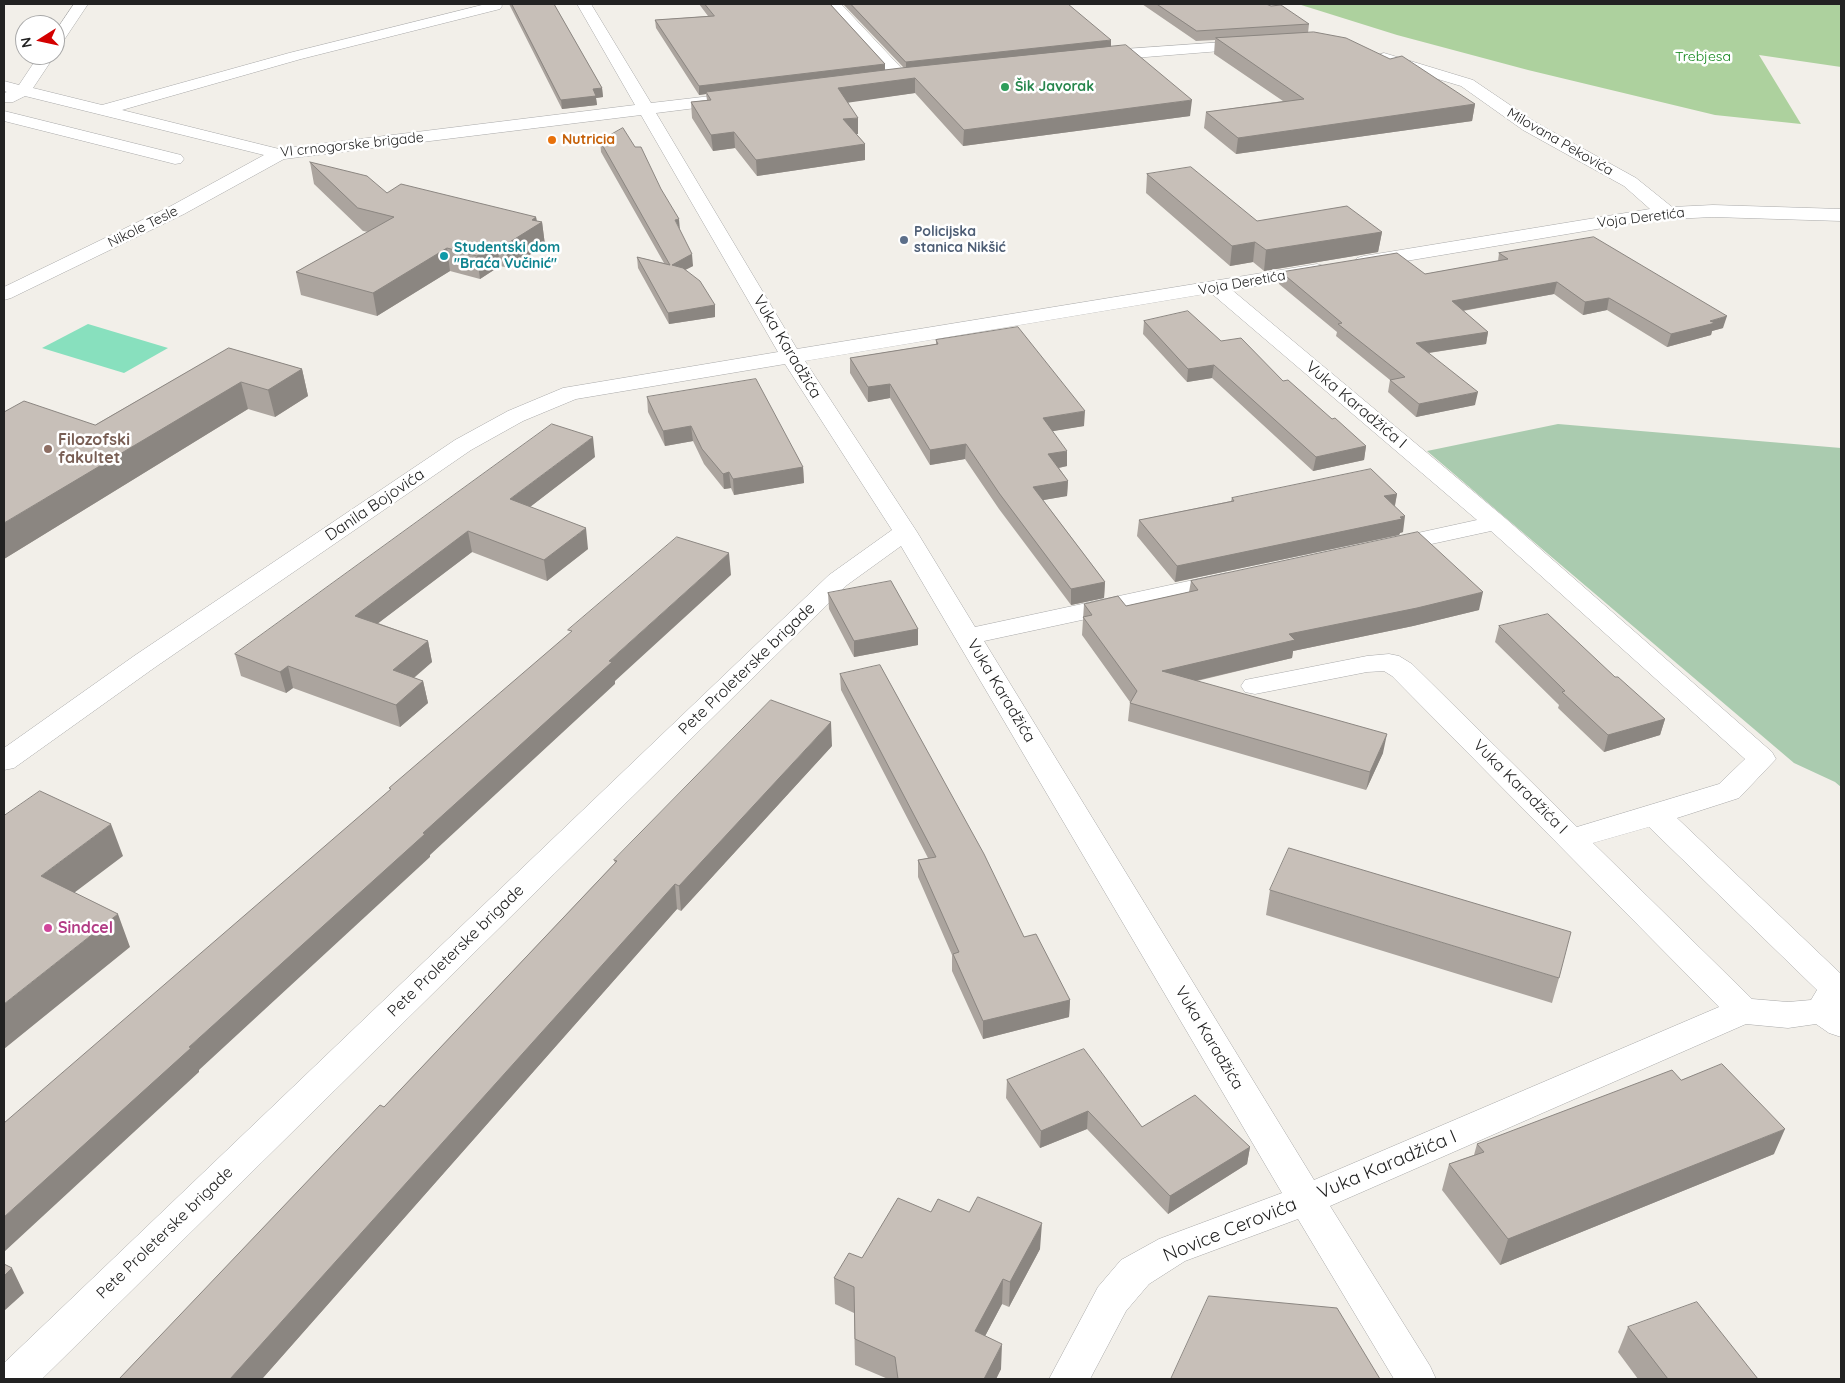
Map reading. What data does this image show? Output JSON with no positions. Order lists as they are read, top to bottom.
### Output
{
  "streets": {
    "street": [
      "Milovana Pekovića",
      "VI crnogorske brigade",
      "Voja Deretića",
      "Nikole Tesle",
      "Vuka Karadžića",
      "Vuka Karadžića I",
      "Danila Bojovića",
      "Pete Proleterske brigade",
      "Novice Cerovića"
    ]
  },
  "crossings": [
    ["Milovana Pekovića", "Voja Deretića"],
    ["VI crnogorske brigade", "Nikole Tesle"],
    ["VI crnogorske brigade", "Vuka Karadžića"],
    ["Voja Deretića", "Vuka Karadžića"],
    ["Voja Deretića", "Vuka Karadžića I"],
    ["Voja Deretića", "Danila Bojovića"],
    ["Vuka Karadžića", "Vuka Karadžića I"],
    ["Vuka Karadžića", "Danila Bojovića"],
    ["Vuka Karadžića", "Pete Proleterske brigade"],
    ["Vuka Karadžića", "Novice Cerovića"],
    ["Vuka Karadžića I", "Novice Cerovića"]
  ],
  "parks": ["Trebjesa"],
  "places": [
    "Šik Javorak",
    "Nutricia",
    "Policijska stanica Nikšić",
    "Studentski dom \"Braća Vučinić\"",
    "Filozofski fakultet",
    "Sindcel"
  ],
  "north": "left"
}
